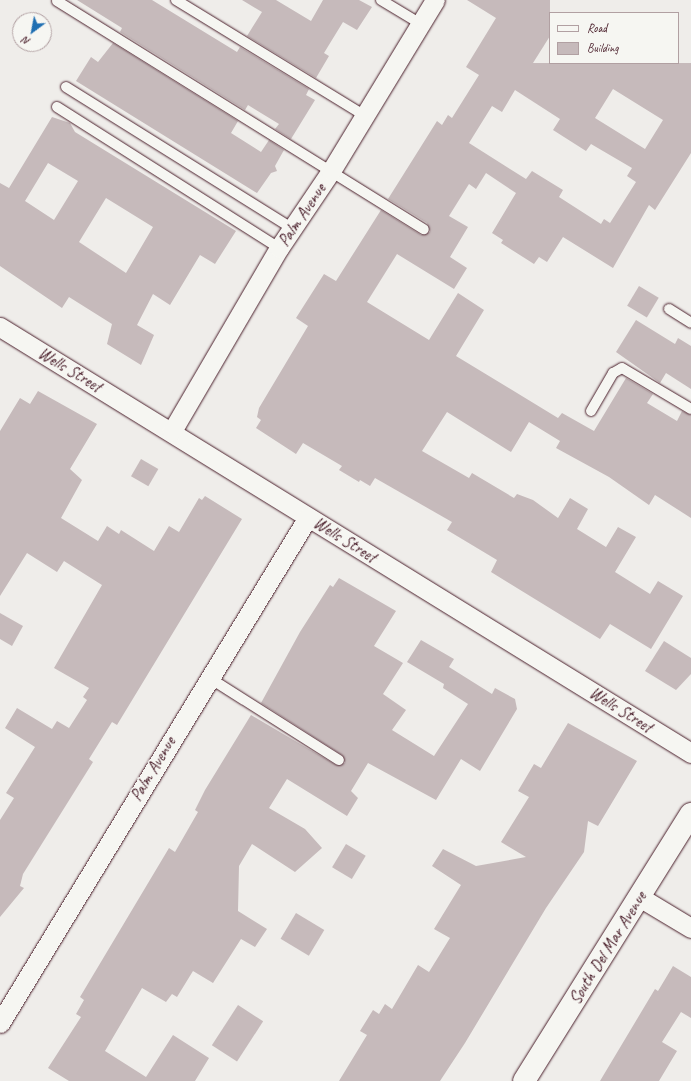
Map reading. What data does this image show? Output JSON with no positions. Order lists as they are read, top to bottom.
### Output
{
  "streets": {
    "main road": ["South Del Mar Avenue"],
    "street": ["Palm Avenue", "Wells Street"]
  },
  "crossings": [
    ["Palm Avenue", "Wells Street"]
  ],
  "legend": ["Road", "Building"],
  "north": "bottom left"
}
